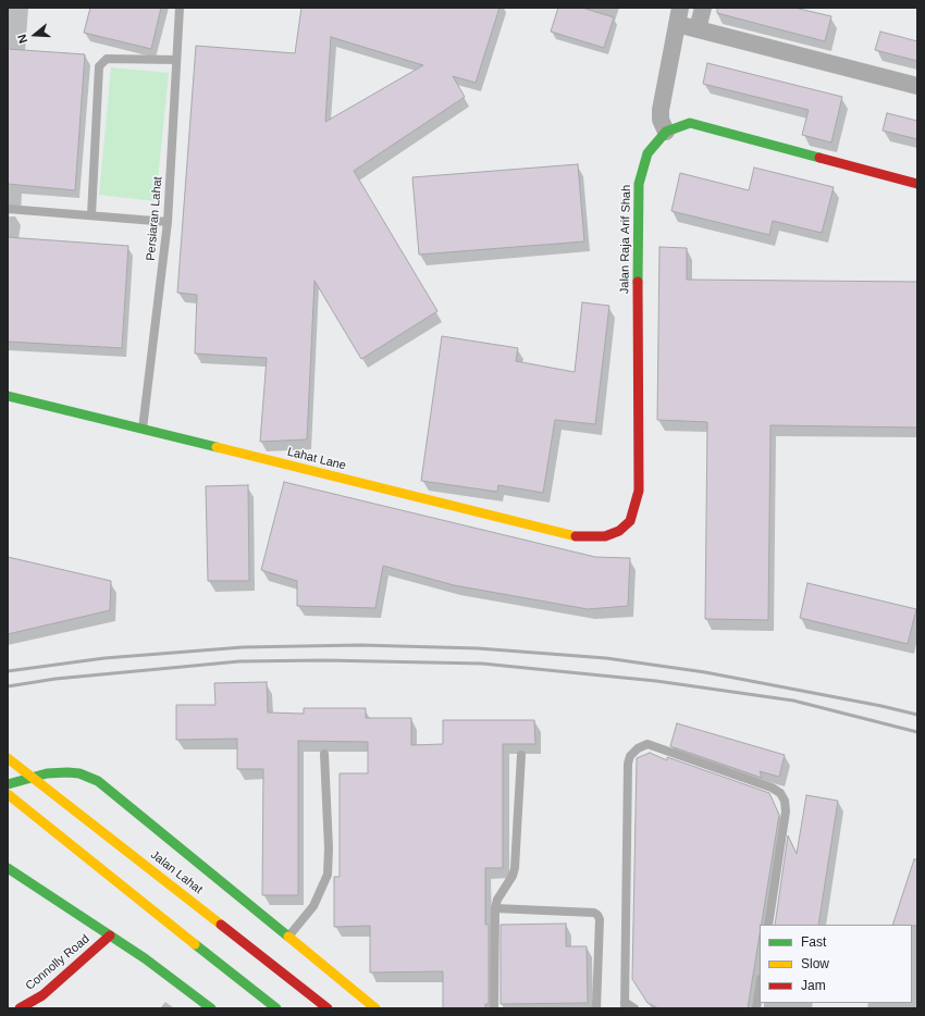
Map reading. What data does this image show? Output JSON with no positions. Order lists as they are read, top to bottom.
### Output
{
  "streets": {
    "main road": [
      "Jalan Raja Arif Shah",
      "Lahat Lane",
      "Jalan Lahat",
      "Connolly Road"
    ],
    "lane": ["Persiaran Lahat"]
  },
  "crossings": [
    ["Persiaran Lahat", "Lahat Lane"],
    ["Jalan Raja Arif Shah", "Lahat Lane"]
  ],
  "legend": ["Fast", "Slow", "Jam"],
  "north": "left"
}
